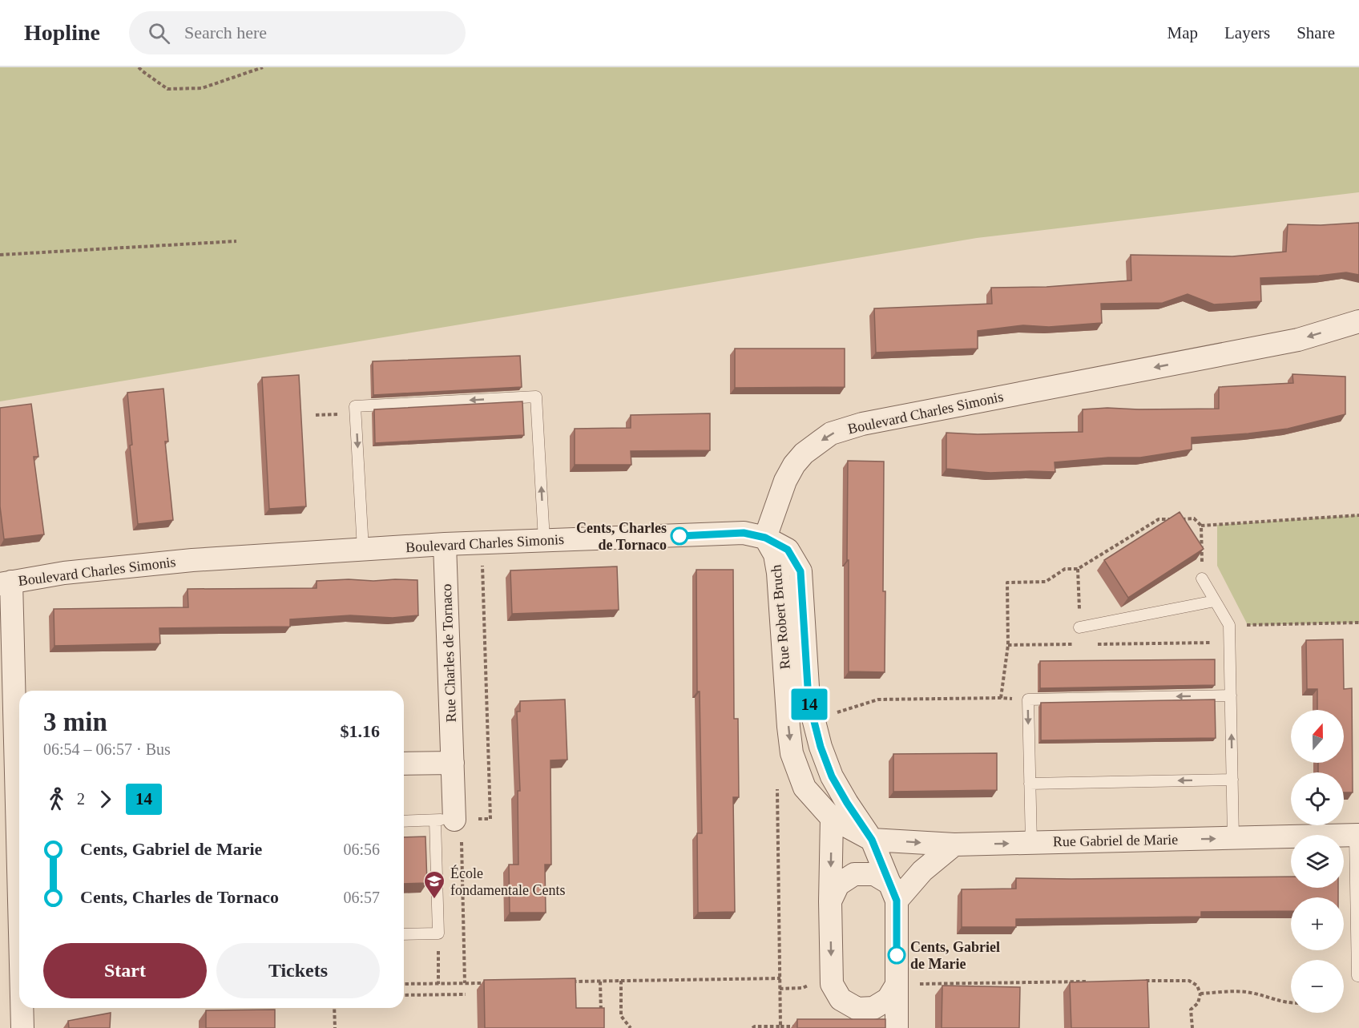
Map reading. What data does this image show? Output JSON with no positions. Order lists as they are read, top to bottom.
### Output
{
  "streets": {
    "street": [
      "Boulevard Charles Simonis",
      "Rue Robert Bruch",
      "Rue Charles de Tornaco",
      "Rue Gabriel de Marie"
    ]
  },
  "crossings": [
    ["Boulevard Charles Simonis", "Rue Robert Bruch"],
    ["Boulevard Charles Simonis", "Rue Charles de Tornaco"],
    ["Rue Robert Bruch", "Rue Gabriel de Marie"]
  ],
  "one_way": ["Boulevard Charles Simonis", "Rue Gabriel de Marie"],
  "places": {
    "other": ["Cents, Charles de Tornaco", "Cents, Gabriel de Marie"],
    "school or university": ["École fondamentale Cents"]
  },
  "lines": ["bus line 14"],
  "north": "top",
  "page": {
    "header": "Hopline",
    "search": "Search here",
    "nav": ["Map", "Layers", "Share"],
    "on_map": "14",
    "heading": ["3 min", "06:54 – 06:57 · Bus", "$1.16"],
    "map_buttons": ["+", "−"],
    "legs": ["2", "14"],
    "list": [
      {
        "name": "Cents, Gabriel de Marie",
        "value": "06:56"
      },
      {
        "name": "Cents, Charles de Tornaco",
        "value": "06:57"
      }
    ],
    "buttons": ["Start", "Tickets"]
  }
}
